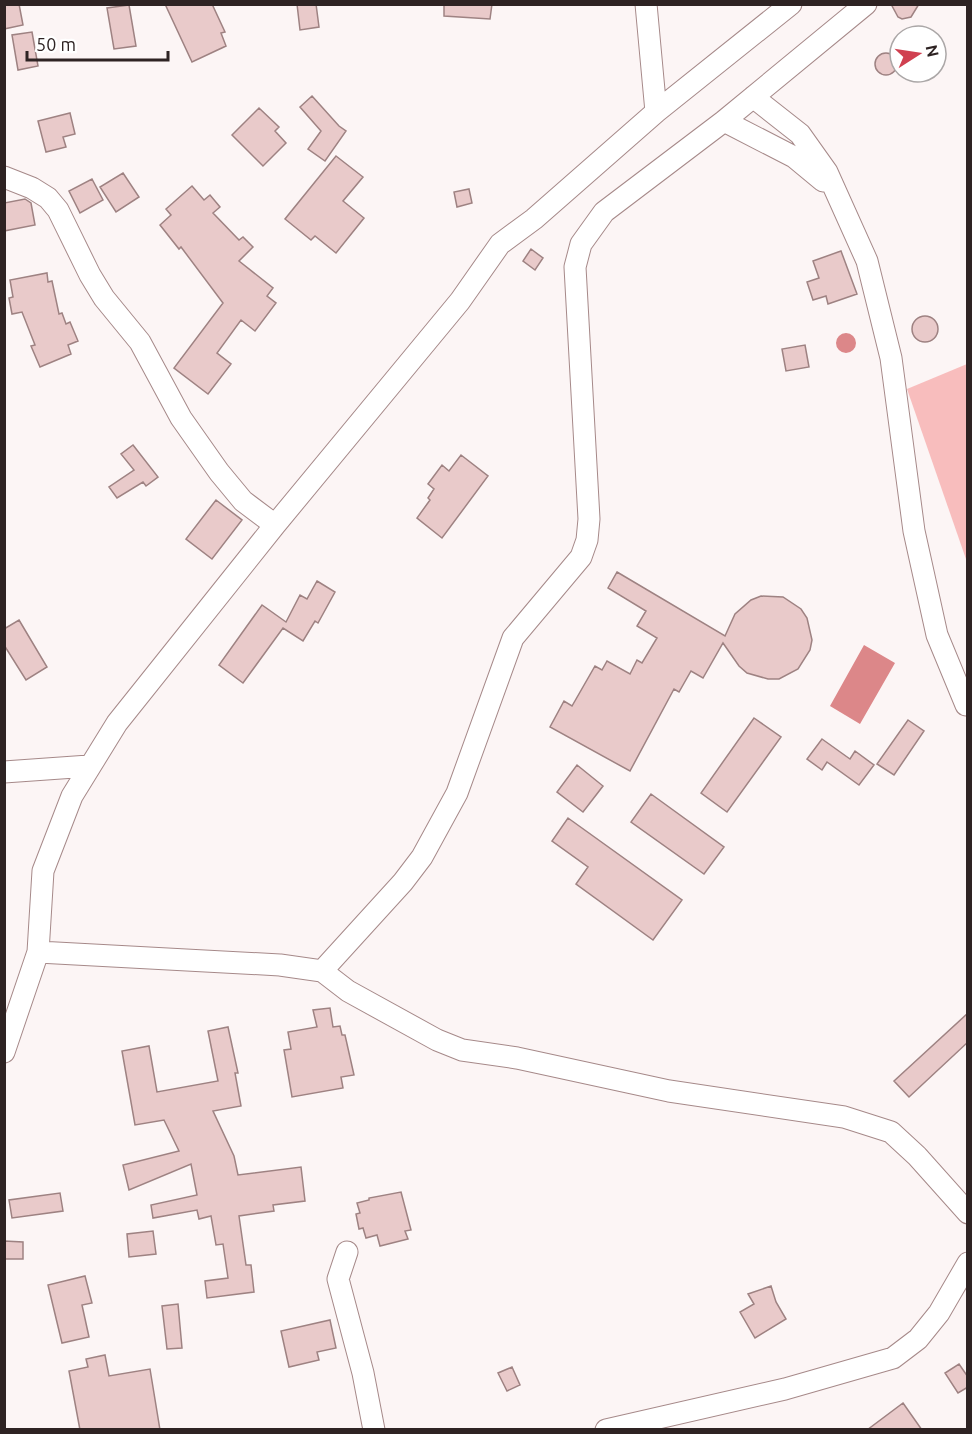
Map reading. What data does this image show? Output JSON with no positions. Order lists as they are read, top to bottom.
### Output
{
  "scale_bar": "50 m",
  "north": "right"
}
